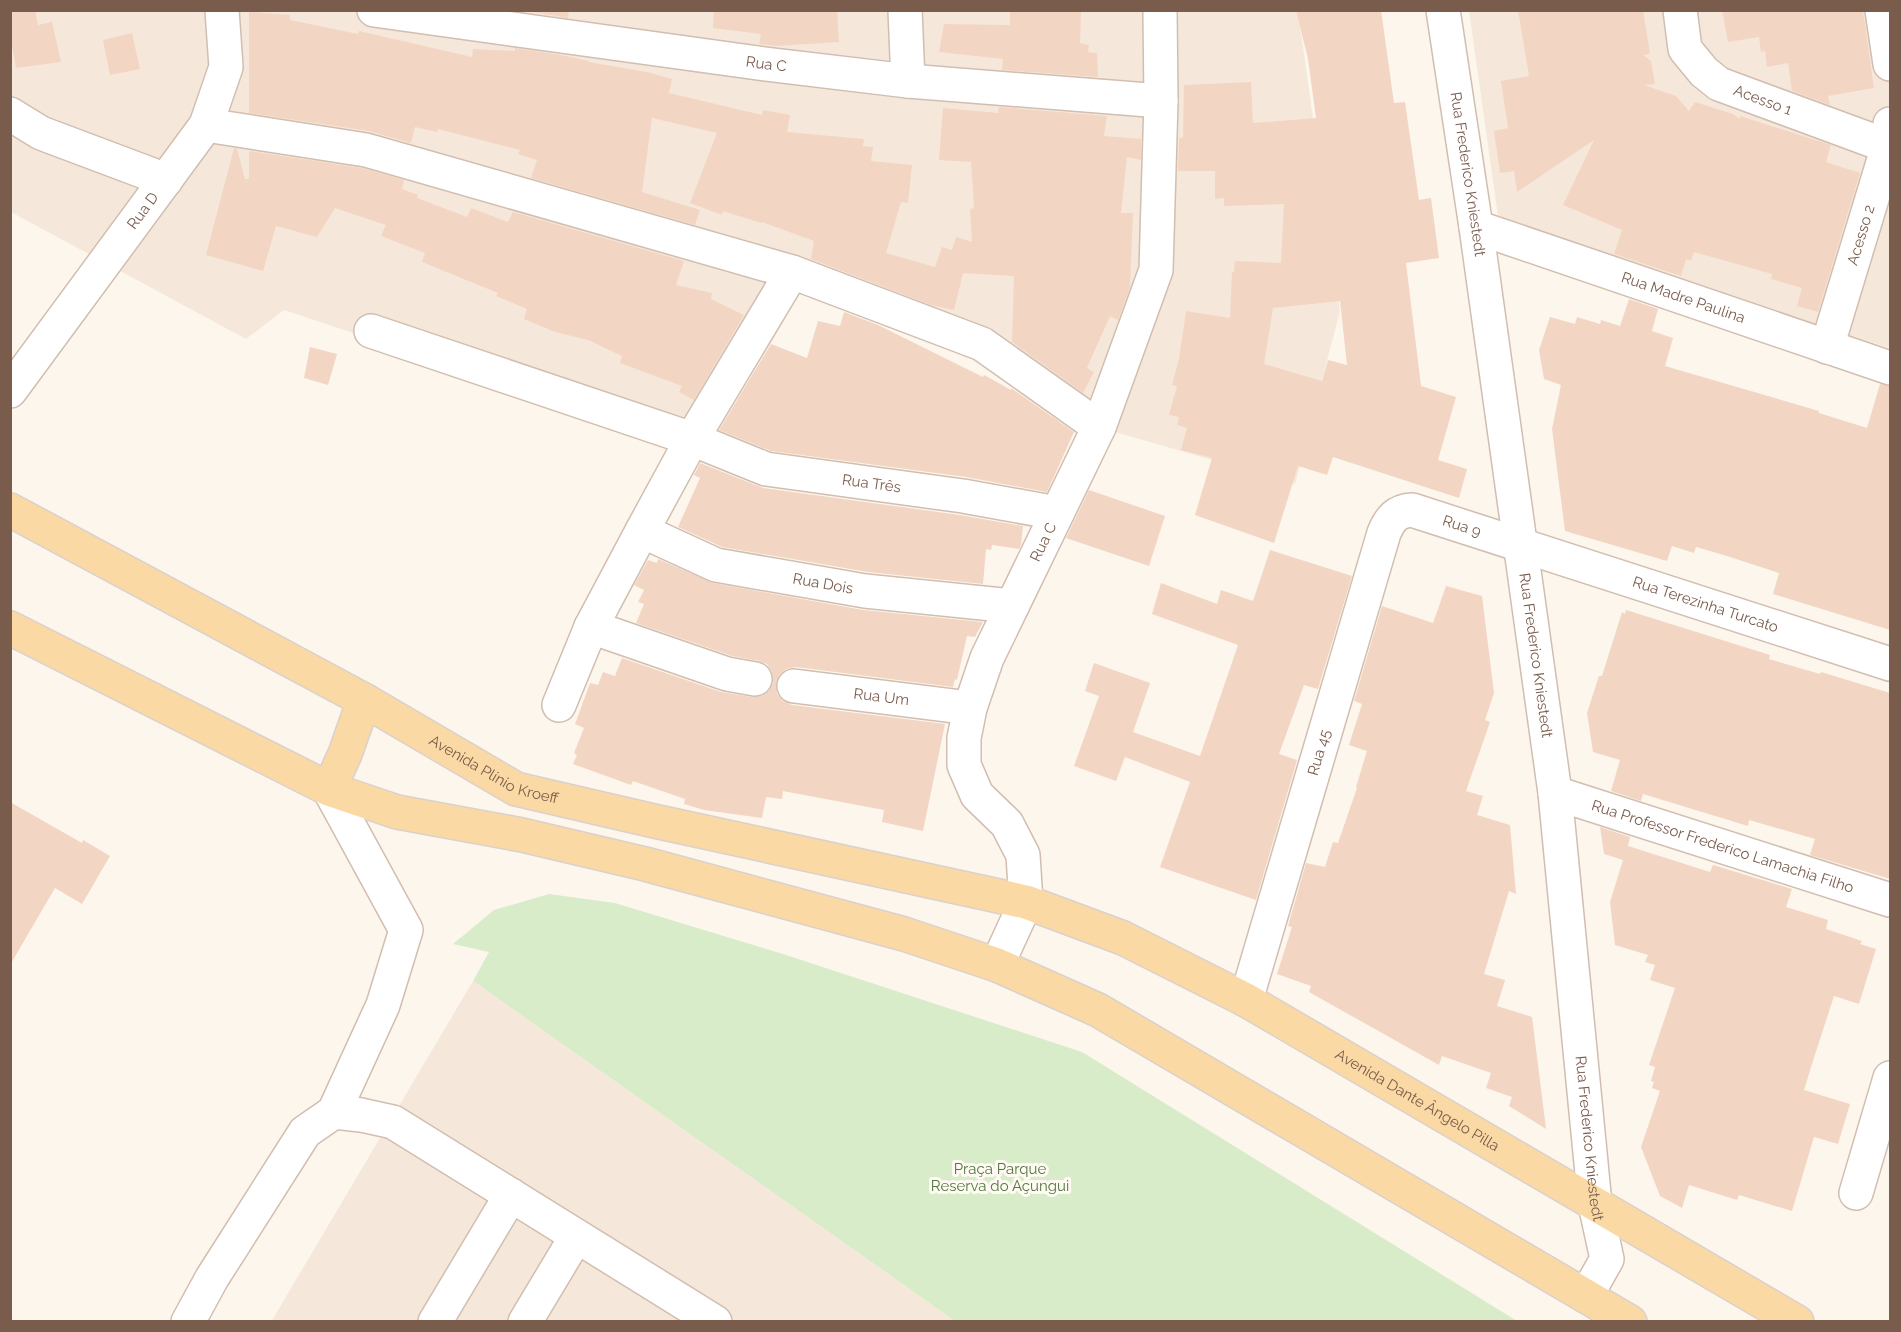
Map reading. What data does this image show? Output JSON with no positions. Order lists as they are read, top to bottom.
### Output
{
  "streets": {
    "main road": ["Avenida Plínio Kroeff", "Avenida Dante Ângelo Pilla"],
    "street": [
      "Rua C",
      "Acesso 1",
      "Rua Frederico Kniestedt",
      "Rua D",
      "Acesso 2",
      "Rua Madre Paulina",
      "Rua Três",
      "Rua 9",
      "Rua Dois",
      "Rua Terezinha Turcato",
      "Rua Um",
      "Rua 45",
      "Rua Professor Frederico Lamachia Filho"
    ]
  },
  "crossings": [
    ["Rua C", "Rua Três"],
    ["Rua C", "Rua Dois"],
    ["Rua C", "Rua Um"],
    ["Rua C", "Avenida Plínio Kroeff"],
    ["Rua C", "Avenida Dante Ângelo Pilla"],
    ["Acesso 1", "Acesso 2"],
    ["Rua Frederico Kniestedt", "Rua Madre Paulina"],
    ["Rua Frederico Kniestedt", "Rua 9"],
    ["Rua Frederico Kniestedt", "Rua Terezinha Turcato"],
    ["Rua Frederico Kniestedt", "Rua Professor Frederico Lamachia Filho"],
    ["Rua Frederico Kniestedt", "Avenida Dante Ângelo Pilla"],
    ["Acesso 2", "Rua Madre Paulina"],
    ["Rua 9", "Rua Terezinha Turcato"],
    ["Rua 9", "Rua 45"],
    ["Rua 45", "Avenida Dante Ângelo Pilla"],
    ["Avenida Plínio Kroeff", "Avenida Dante Ângelo Pilla"]
  ],
  "parks": ["Praça Parque Reserva do Açungui"]
}
